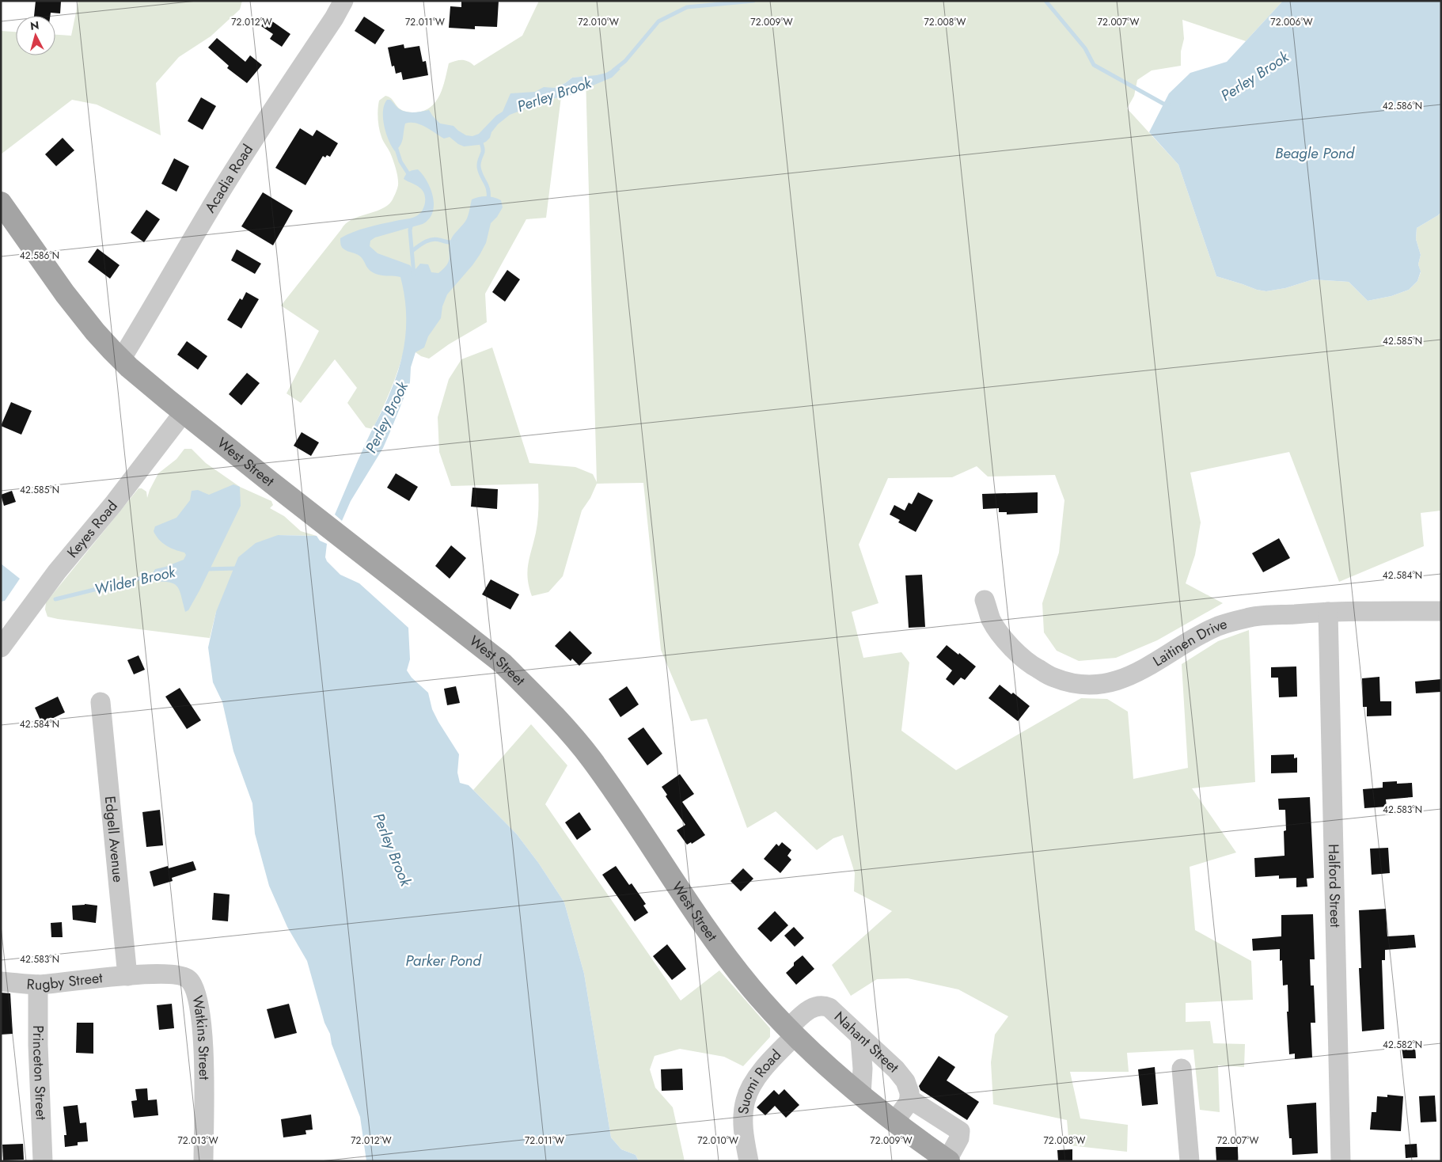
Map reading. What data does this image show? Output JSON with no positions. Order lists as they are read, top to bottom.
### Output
{
  "streets": {
    "main road": ["West Street"],
    "street": [
      "Acadia Road",
      "Keyes Road",
      "Laitinen Drive",
      "Edgell Avenue",
      "Halford Street",
      "Rugby Street",
      "Watkins Street",
      "Nahant Street",
      "Princeton Street",
      "Suomi Road"
    ]
  },
  "crossings": [
    ["Acadia Road", "West Street"],
    ["West Street", "Keyes Road"],
    ["West Street", "Nahant Street"],
    ["West Street", "Suomi Road"],
    ["Laitinen Drive", "Halford Street"],
    ["Edgell Avenue", "Rugby Street"],
    ["Edgell Avenue", "Watkins Street"],
    ["Rugby Street", "Watkins Street"],
    ["Rugby Street", "Princeton Street"],
    ["Nahant Street", "Suomi Road"]
  ],
  "water": [
    "Perley Brook",
    "Beagle Pond",
    "Wilder Brook",
    "Parker Pond"
  ],
  "north": "top",
  "coordinates": [
    "72.012°W",
    "72.011°W",
    "72.010°W",
    "72.009°W",
    "72.008°W",
    "72.007°W",
    "72.006°W",
    "42.586°N",
    "42.585°N",
    "42.584°N",
    "42.583°N",
    "42.582°N",
    "72.013°W"
  ]
}
